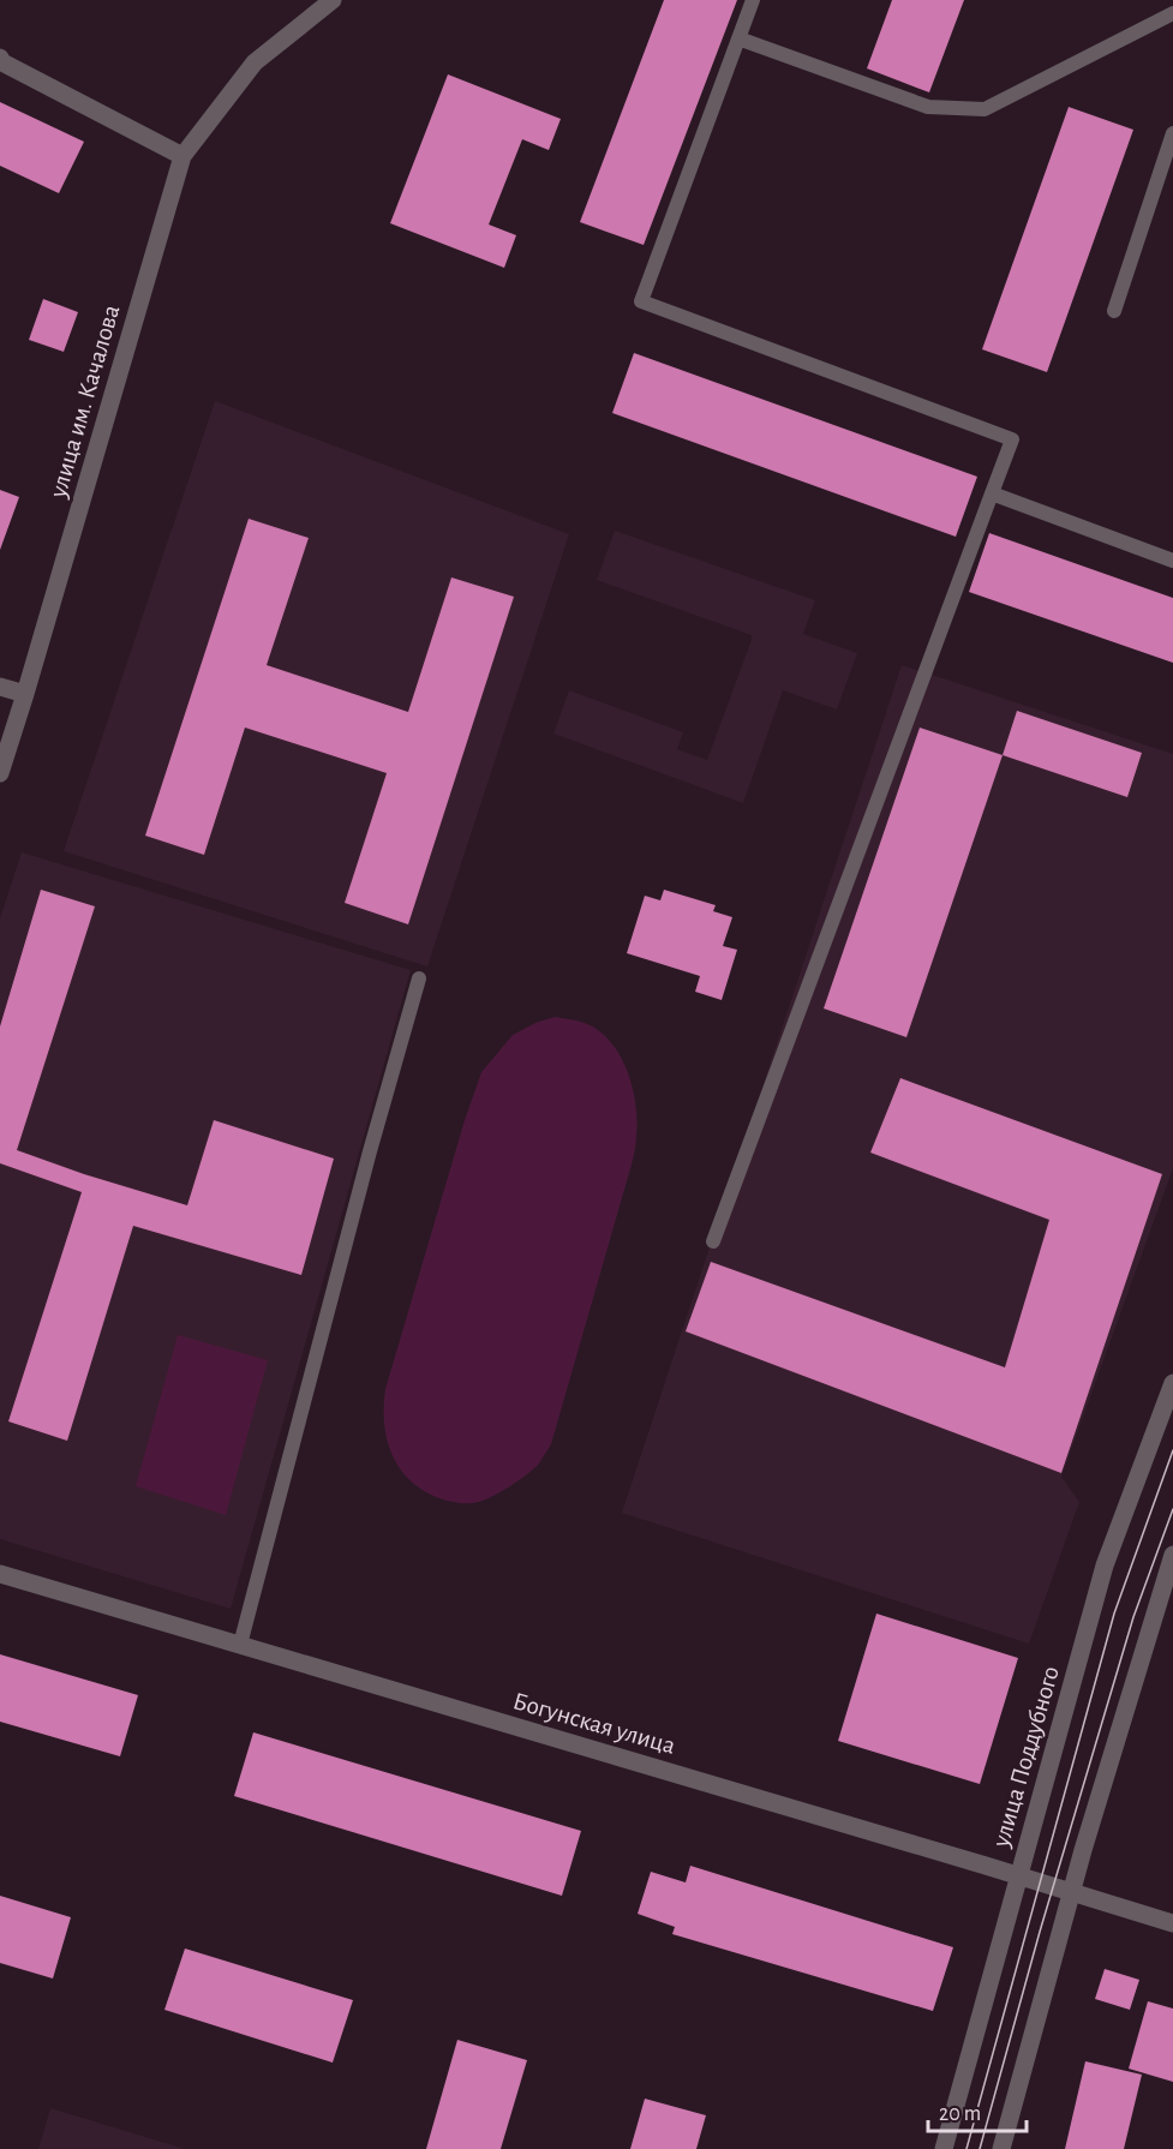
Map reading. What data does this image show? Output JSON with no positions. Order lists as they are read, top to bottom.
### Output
{
  "streets": {
    "street": ["улица им. Качалова", "Богунская улица", "улица Поддубного"]
  },
  "crossings": [
    ["Богунская улица", "улица Поддубного"]
  ],
  "scale_bar": "20 m"
}
